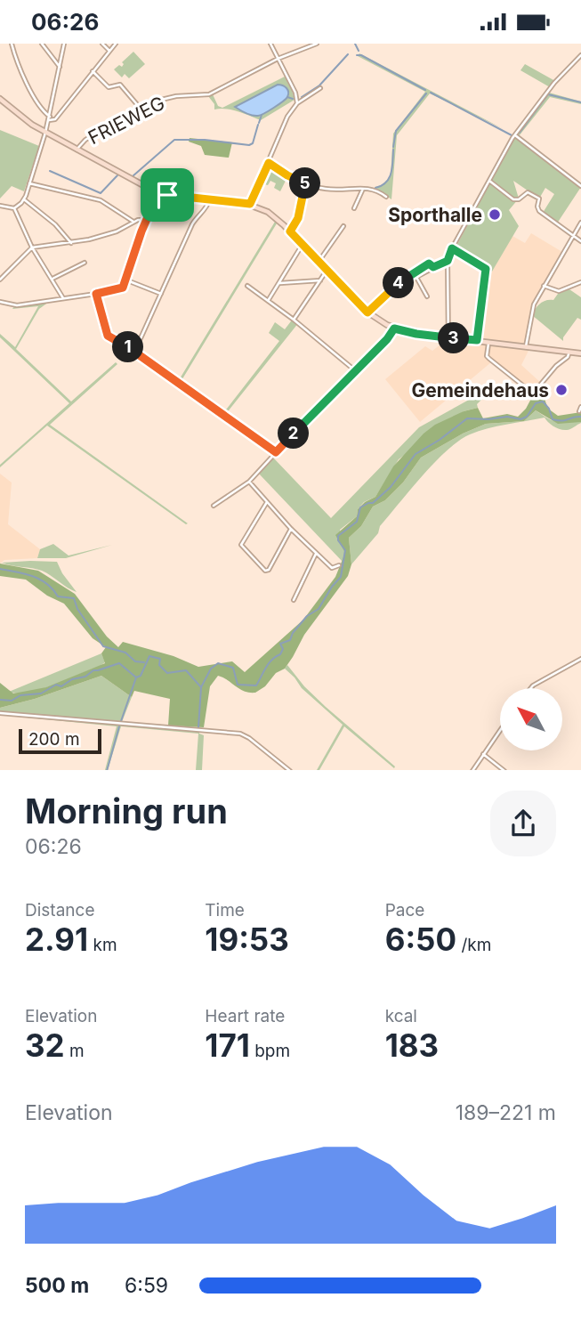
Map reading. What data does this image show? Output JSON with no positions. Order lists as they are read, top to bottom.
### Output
{
  "streets": {
    "street": ["FRIEWEG"]
  },
  "places": ["Sporthalle", "Gemeindehaus"],
  "scale_bar": "200 m",
  "north": "top left",
  "page": {
    "status": "06:26",
    "pins": [
      "5",
      "4",
      "3",
      "1",
      "2"
    ],
    "scale": "200 m",
    "heading": ["Morning run", "06:26"],
    "stats": [
      ["Distance", "2.91 km"],
      ["Time", "19:53"],
      ["Pace", "6:50 /km"],
      ["Elevation", "32 m"],
      ["Heart rate", "171 bpm"],
      ["kcal", "183"]
    ],
    "chart": ["Elevation", "189–221 m"],
    "list": [
      {
        "name": "500 m",
        "note": "6:59"
      }
    ]
  }
}
